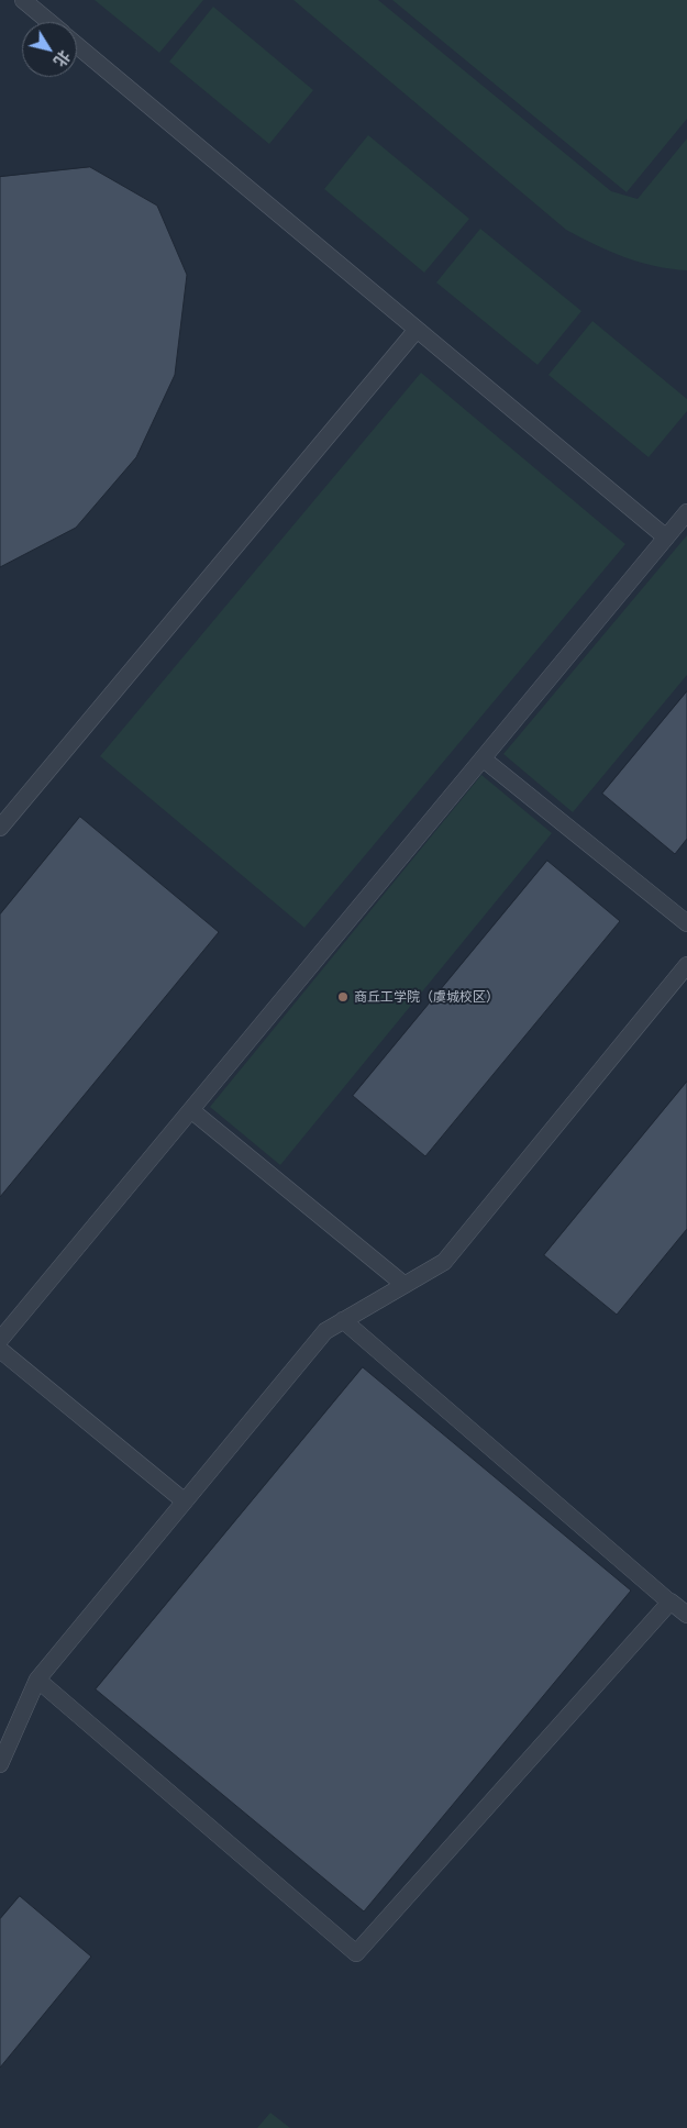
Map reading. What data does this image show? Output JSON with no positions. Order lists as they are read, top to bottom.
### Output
{
  "places": ["商丘工学院（虞城校区）"],
  "north": "bottom right"
}
